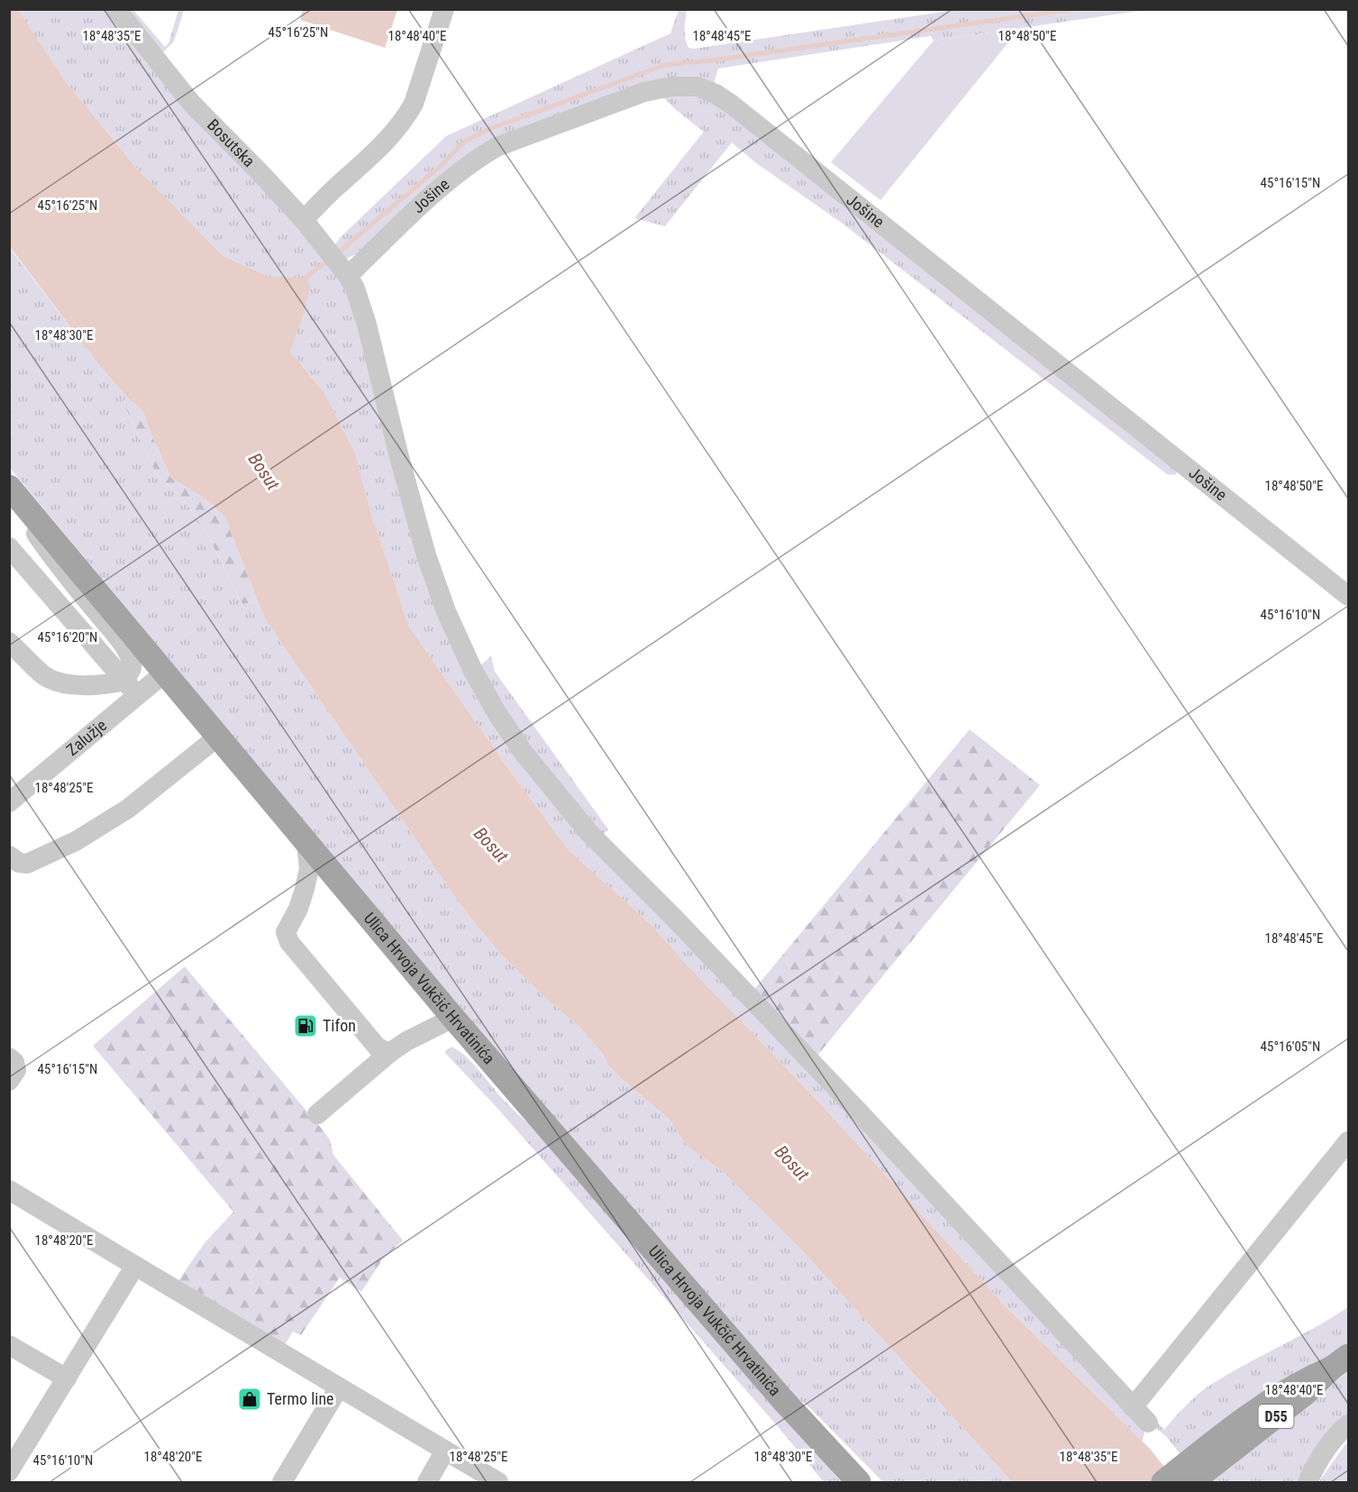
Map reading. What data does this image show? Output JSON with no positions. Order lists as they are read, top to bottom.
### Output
{
  "streets": {
    "main road": ["Ulica Hrvoja Vukčić Hrvatinića", "D55"],
    "street": ["Bosutska", "Jošine", "Zalužje"]
  },
  "crossings": [
    ["Bosutska", "Jošine"],
    ["Zalužje", "Ulica Hrvoja Vukčić Hrvatinića"]
  ],
  "water": ["Bosut"],
  "places": {
    "fuel station": ["Tifon"],
    "shop": ["Termo line"]
  },
  "coordinates": [
    "45°16'25\"N",
    "18°48'35\"E",
    "18°48'40\"E",
    "18°48'45\"E",
    "18°48'50\"E",
    "45°16'15\"N",
    "18°48'30\"E",
    "45°16'10\"N",
    "45°16'20\"N",
    "18°48'25\"E",
    "45°16'05\"N",
    "18°48'20\"E"
  ]
}
